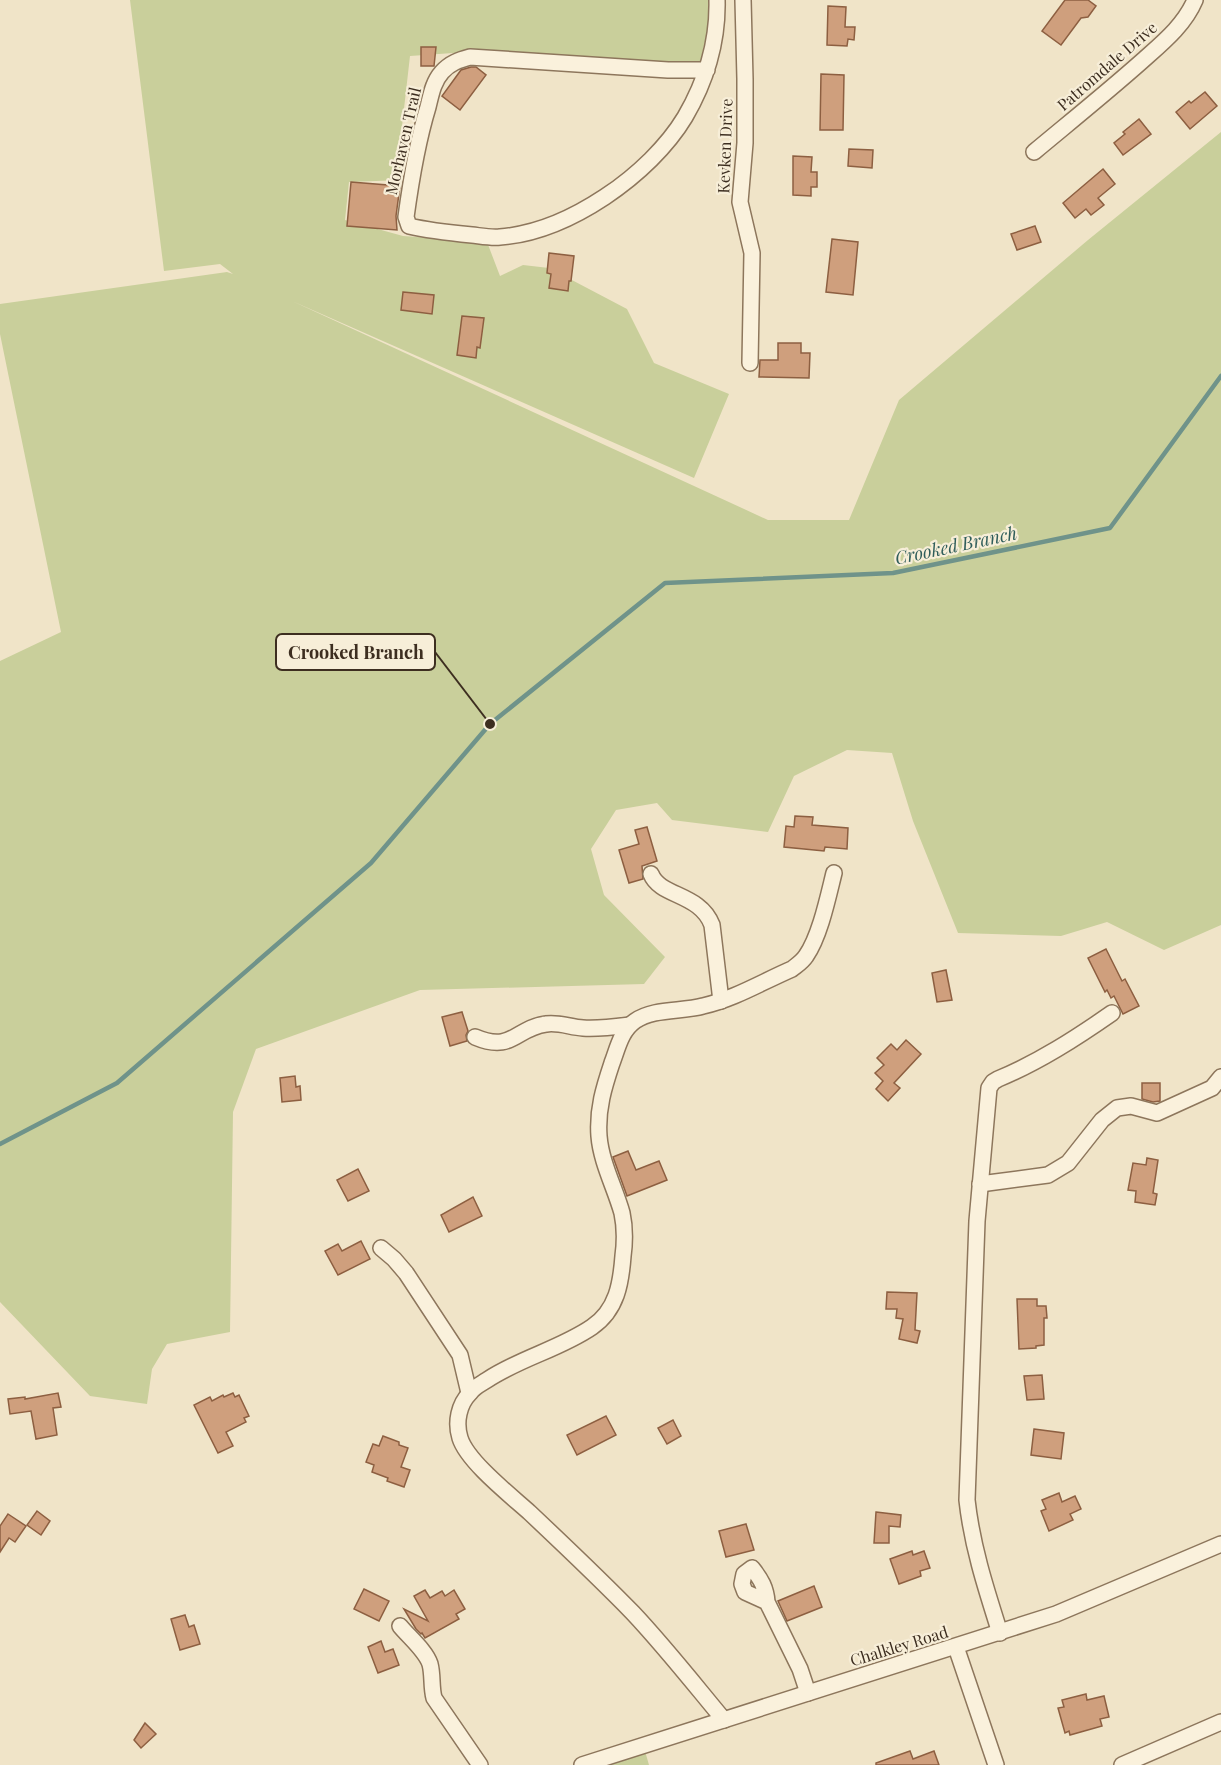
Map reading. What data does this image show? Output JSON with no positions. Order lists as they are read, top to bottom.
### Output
{
  "streets": {
    "street": [
      "Patromdale Drive",
      "Morhaven Trail",
      "Kevken Drive",
      "Chalkley Road"
    ]
  },
  "water": ["Crooked Branch"],
  "places": ["Crooked Branch"]
}
